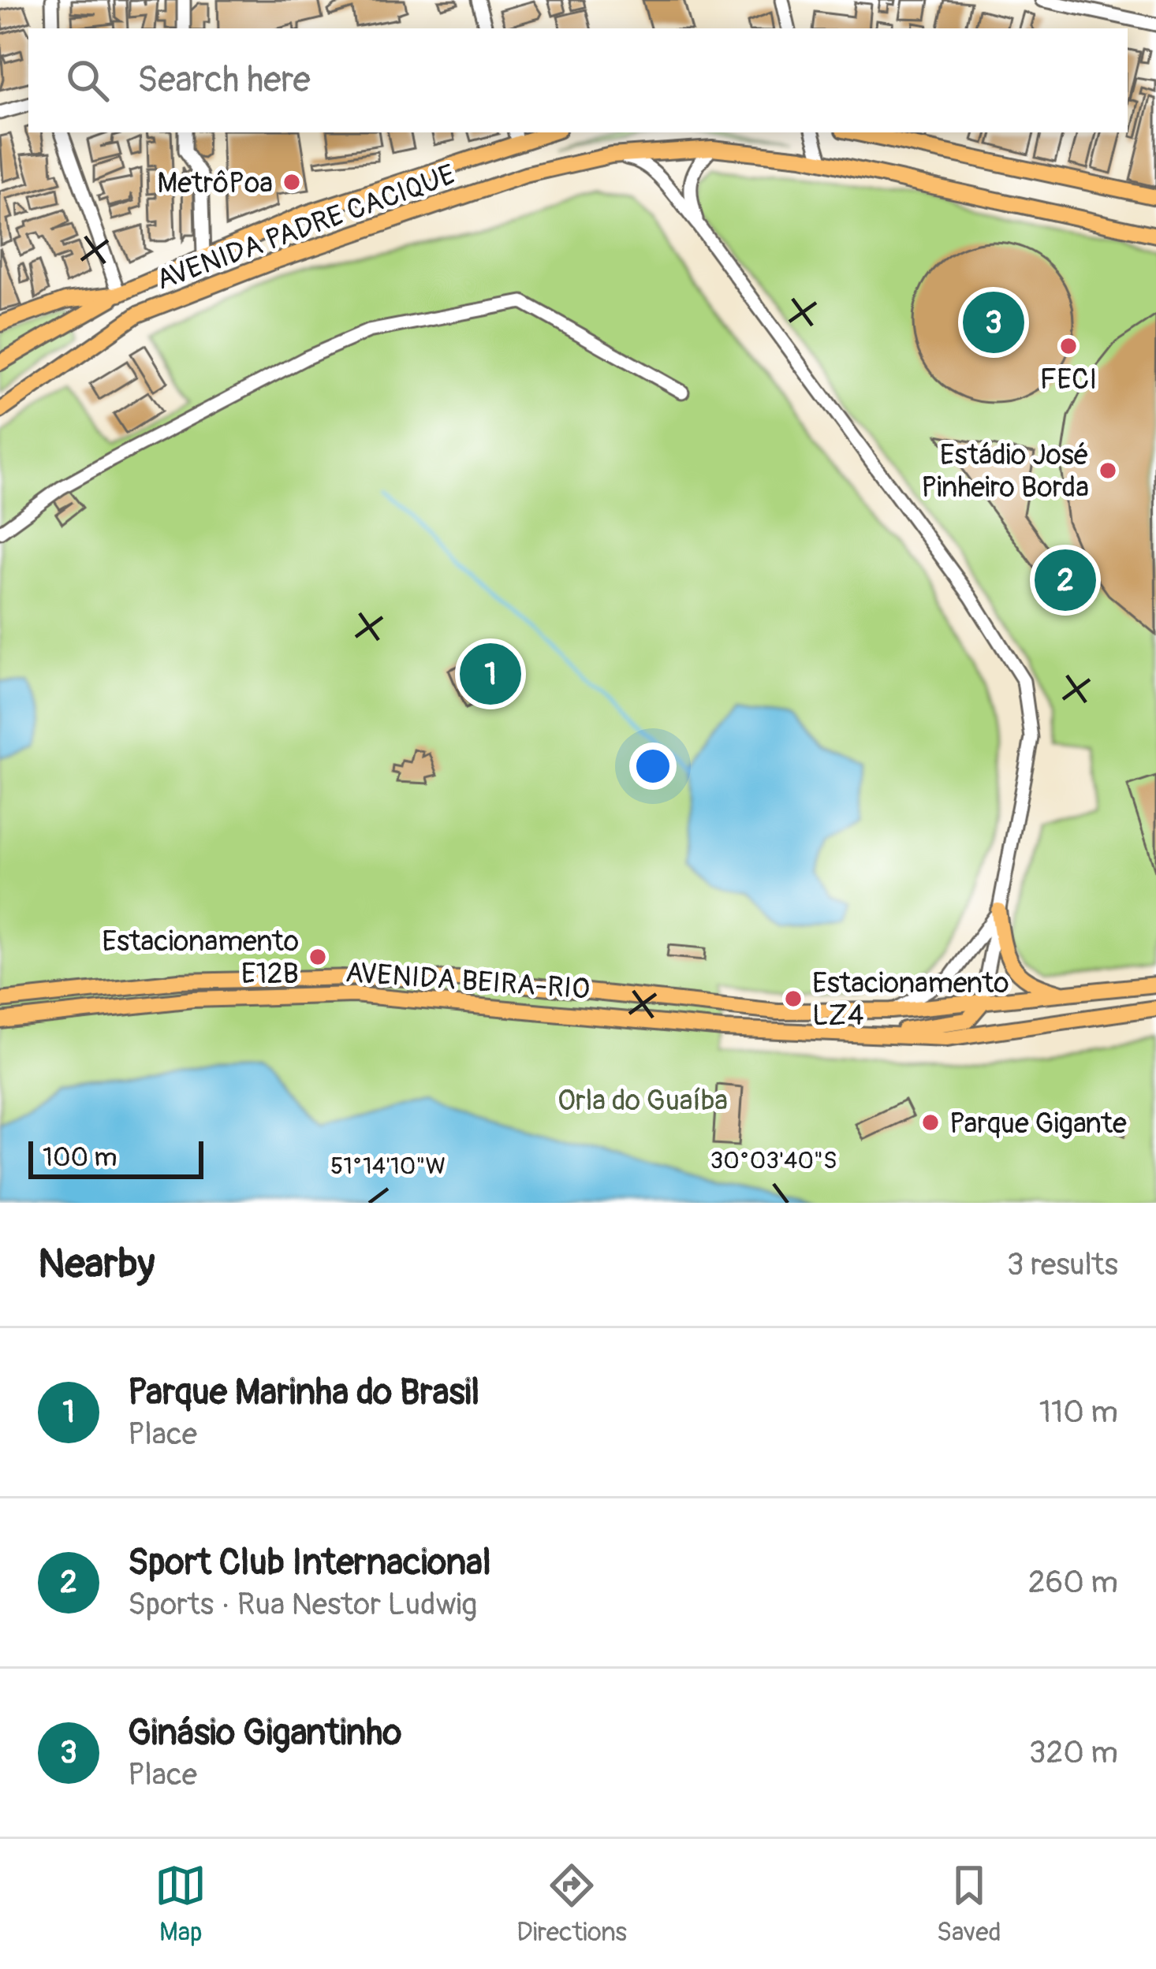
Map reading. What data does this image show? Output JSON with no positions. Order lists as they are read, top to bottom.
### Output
{
  "streets": {
    "main road": ["AVENIDA PADRE CACIQUE", "AVENIDA BEIRA-RIO"]
  },
  "parks": ["Orla do Guaíba"],
  "places": [
    "MetrôPoa",
    "FECI",
    "Estádio José Pinheiro Borda",
    "Estacionamento E12B",
    "Estacionamento LZ4",
    "Parque Gigante"
  ],
  "scale_bar": "100 m",
  "page": {
    "search": "Search here",
    "pins": ["3", "2", "1"],
    "scale": "100 m",
    "heading": ["Nearby", "3 results"],
    "list": [
      {
        "mark": "1",
        "name": "Parque Marinha do Brasil",
        "note": "Place",
        "value": "110 m"
      },
      {
        "mark": "2",
        "name": "Sport Club Internacional",
        "note": "Sports · Rua Nestor Ludwig",
        "value": "260 m"
      },
      {
        "mark": "3",
        "name": "Ginásio Gigantinho",
        "note": "Place",
        "value": "320 m"
      }
    ],
    "nav": ["Map", "Directions", "Saved"]
  },
  "coordinates": ["30°03'40\"S", "51°14'10\"W"]
}
